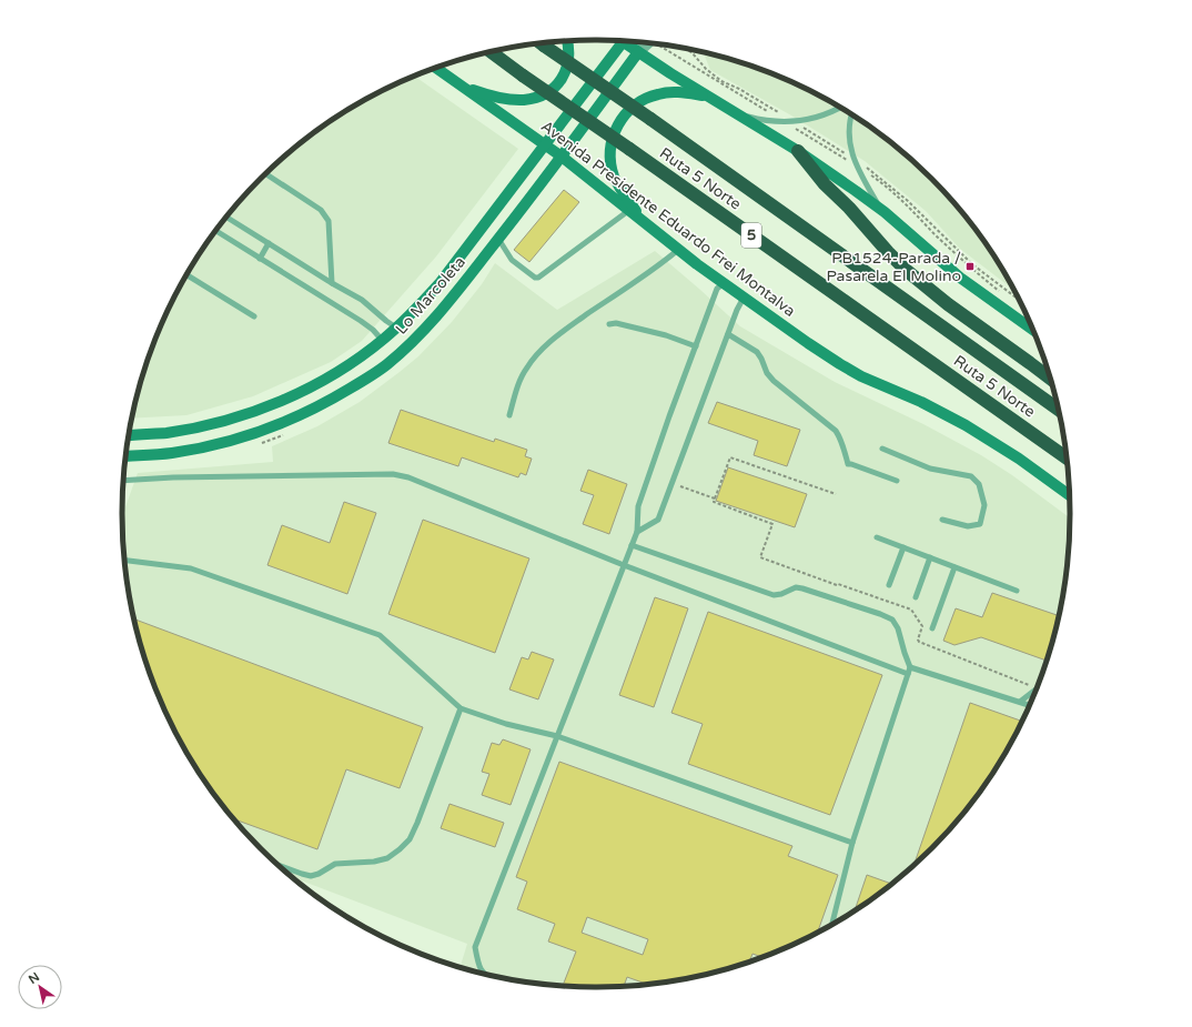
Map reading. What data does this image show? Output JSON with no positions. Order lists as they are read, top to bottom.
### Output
{
  "streets": {
    "highway": ["Ruta 5 Norte", "5"],
    "main road": ["Avenida Presidente Eduardo Frei Montalva", "Lo Marcoleta"]
  },
  "crossings": [
    ["Avenida Presidente Eduardo Frei Montalva", "Lo Marcoleta"]
  ],
  "places": {
    "transit": ["PB1524-Parada / Pasarela El Molino"]
  },
  "north": "top left"
}
